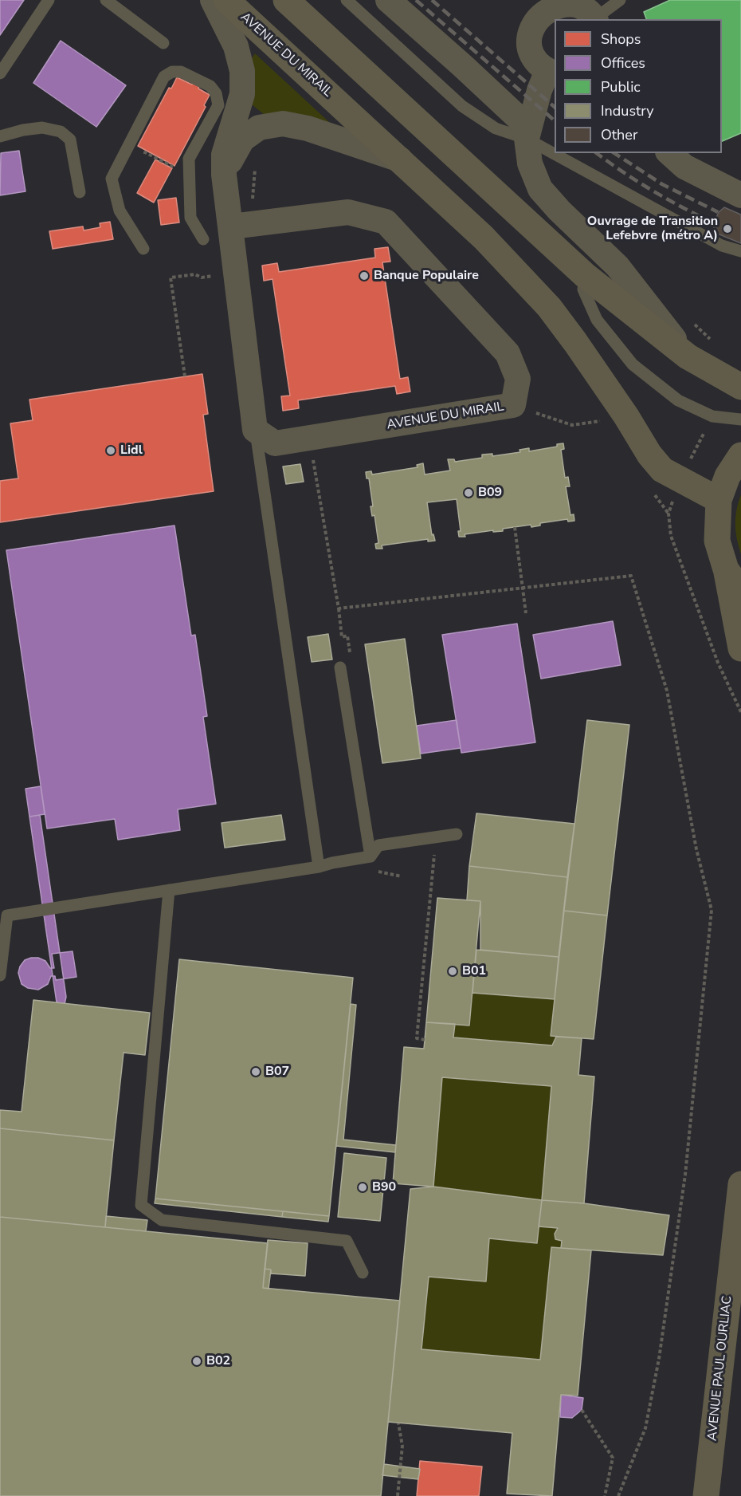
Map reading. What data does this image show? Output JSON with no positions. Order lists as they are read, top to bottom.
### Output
{
  "streets": {
    "main road": ["AVENUE DU MIRAIL", "AVENUE PAUL OURLIAC"]
  },
  "places": [
    "Ouvrage de Transition Lefebvre (métro A)",
    "Banque Populaire",
    "Lidl",
    "B09",
    "B01",
    "B07",
    "B90",
    "B02"
  ],
  "legend": [
    "Shops",
    "Offices",
    "Public",
    "Industry",
    "Other"
  ]
}
